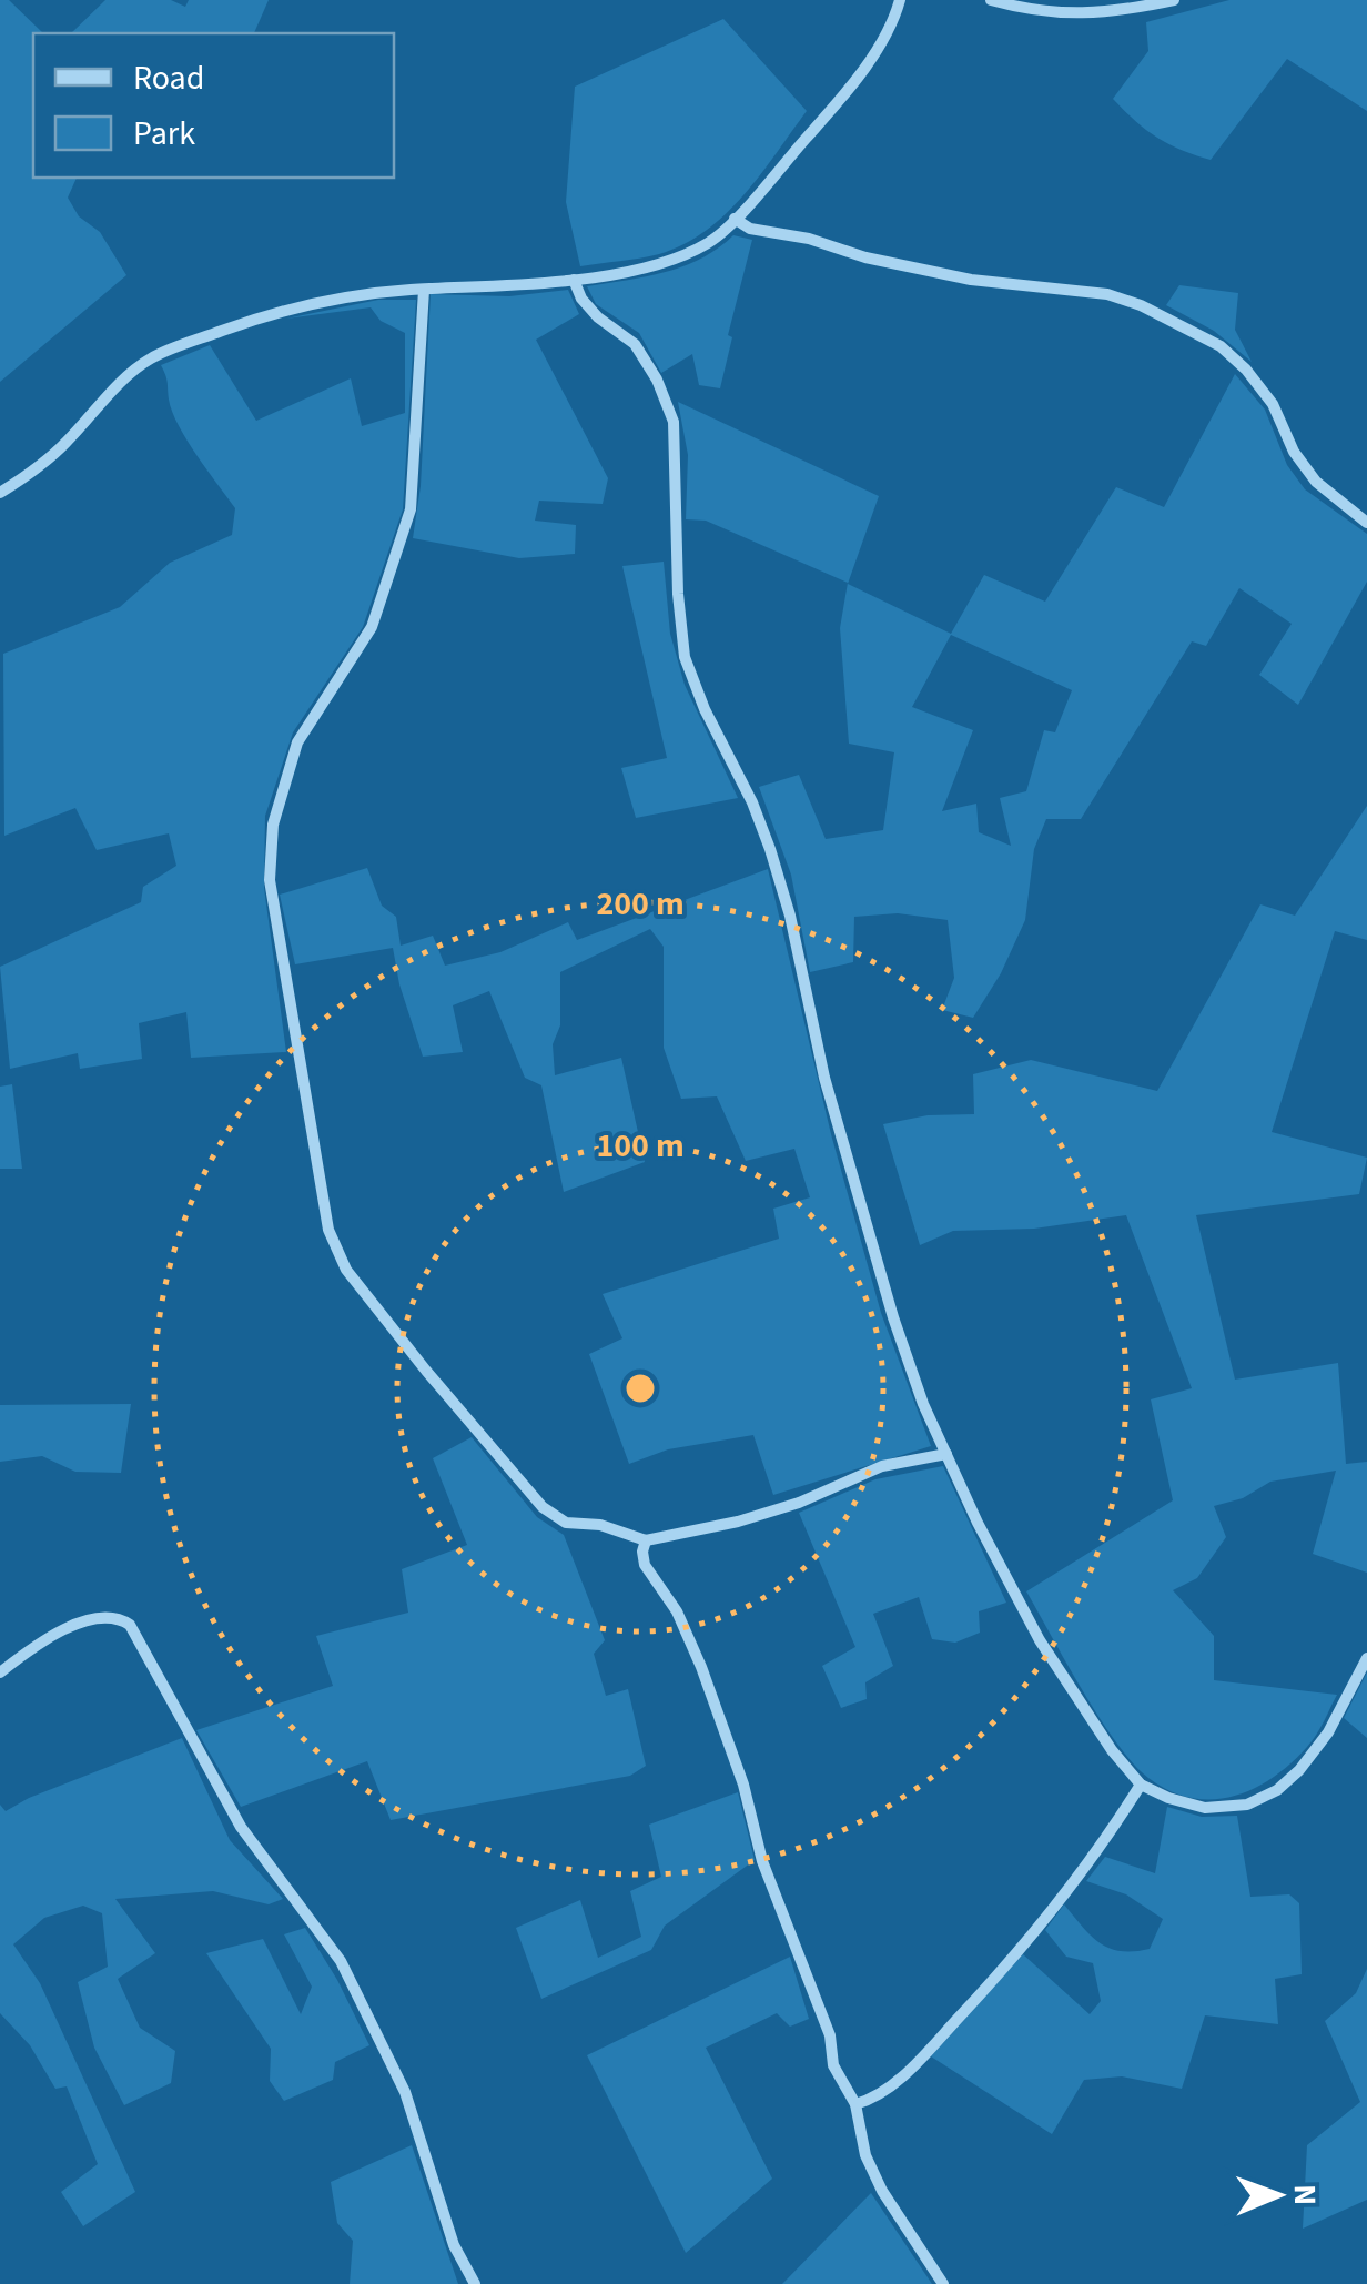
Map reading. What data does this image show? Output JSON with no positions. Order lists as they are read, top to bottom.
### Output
{
  "legend": ["Road", "Park"],
  "north": "right",
  "rings": ["200 m", "100 m"]
}
